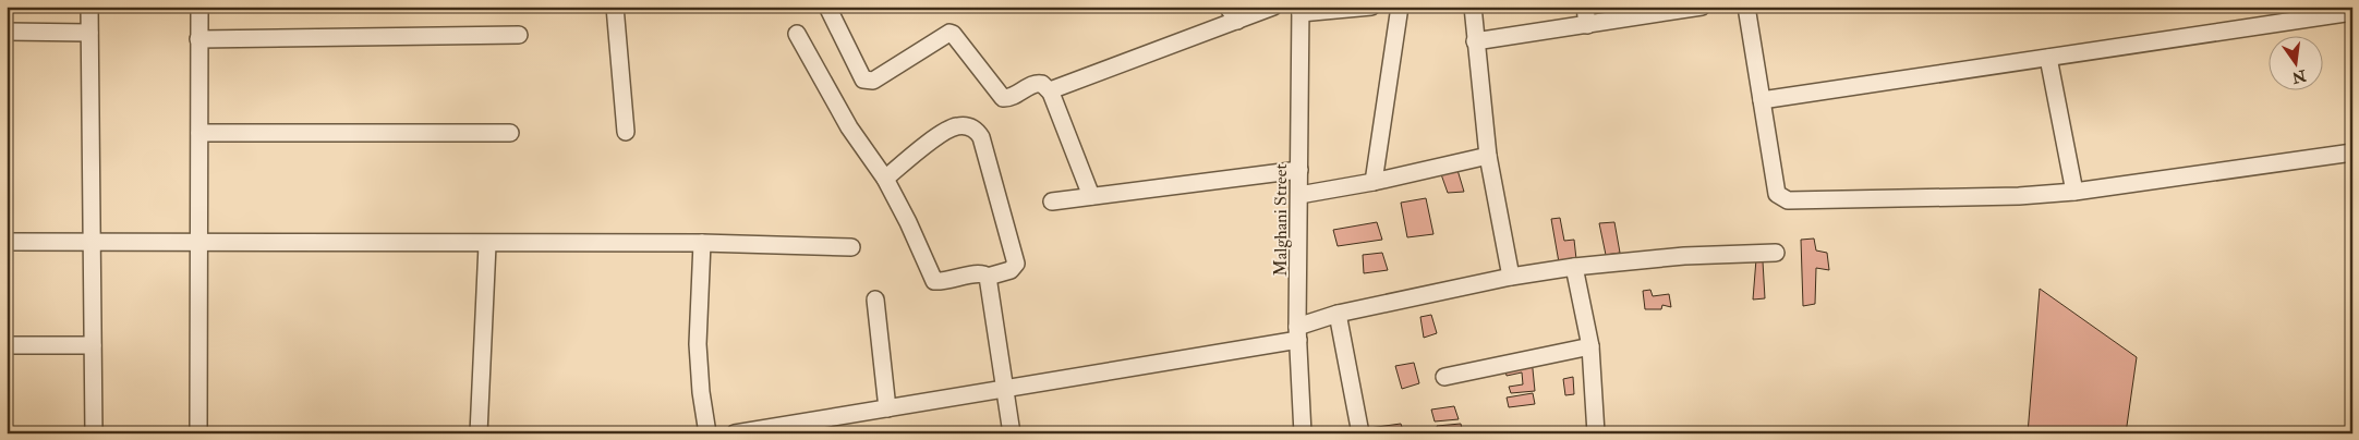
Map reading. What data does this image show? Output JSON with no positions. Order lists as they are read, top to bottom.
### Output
{
  "streets": {
    "street": ["Malghani Street"]
  },
  "north": "bottom"
}
